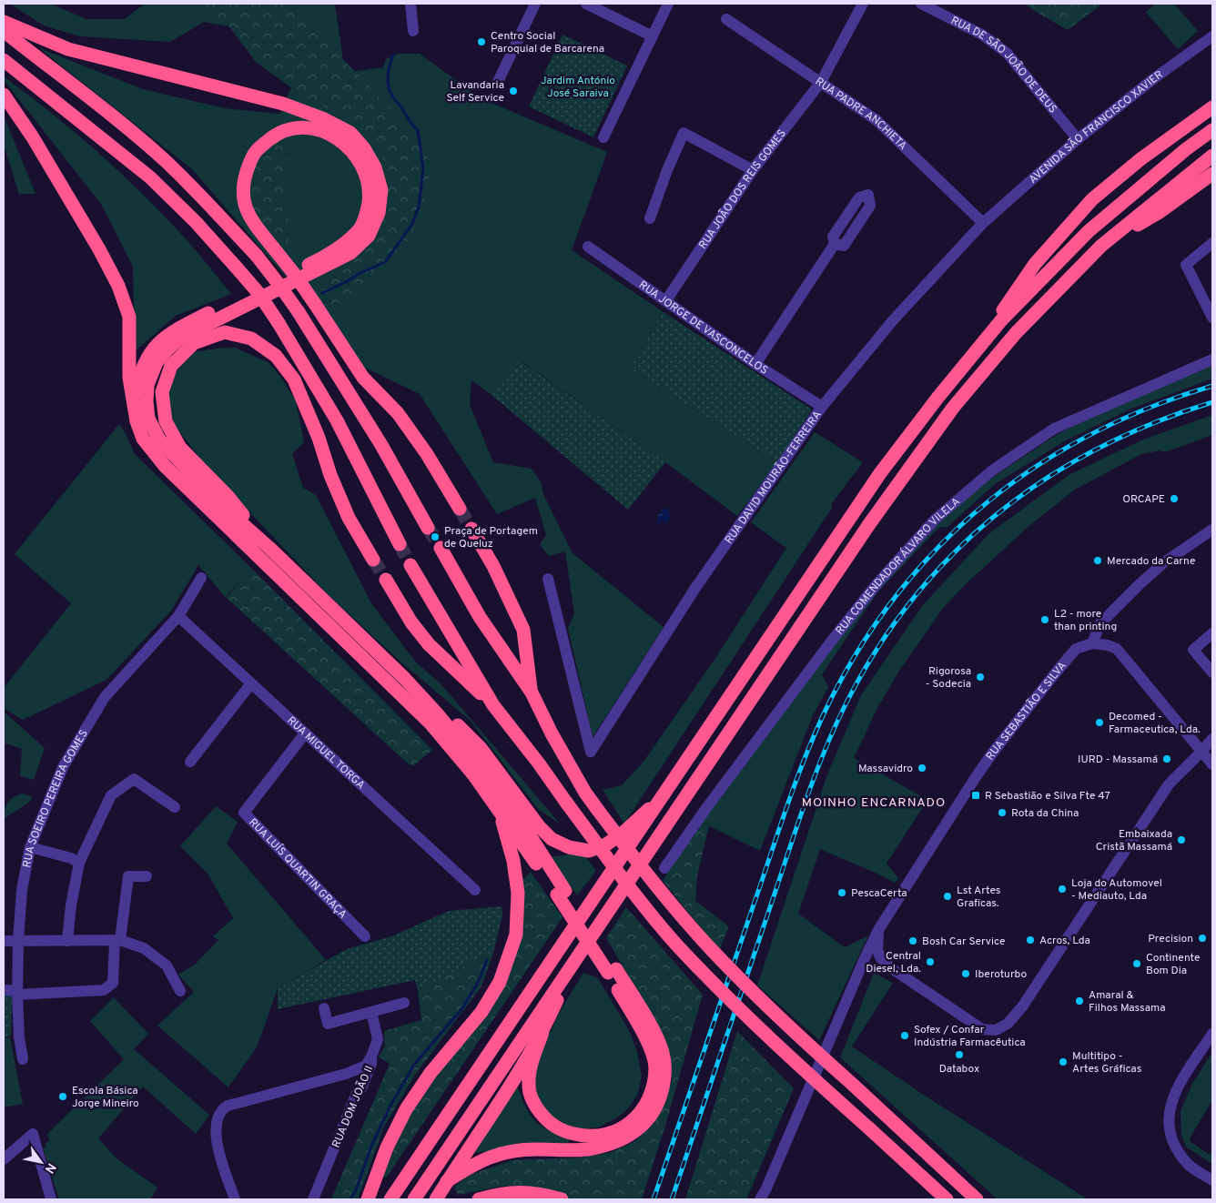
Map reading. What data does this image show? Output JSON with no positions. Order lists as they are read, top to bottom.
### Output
{
  "streets": {
    "street": [
      "RUA DE SÃO JOÃO DE DEUS",
      "RUA PADRE ANCHIETA",
      "AVENIDA SÃO FRANCISCO XAVIER",
      "RUA JOÃO DOS REIS GOMES",
      "RUA JORGE DE VASCONCELOS",
      "RUA DAVID MOURÃO-FERREIRA",
      "RUA COMENDADOR ÁLVARO VILELA",
      "RUA SEBASTIÃO E SILVA",
      "RUA MIGUEL TORGA",
      "RUA SOEIRO PEREIRA GOMES",
      "RUA LUÍS QUARTIN GRAÇA",
      "RUA DOM JOÃO II"
    ]
  },
  "crossings": [
    ["RUA DE SÃO JOÃO DE DEUS", "AVENIDA SÃO FRANCISCO XAVIER"],
    ["RUA PADRE ANCHIETA", "AVENIDA SÃO FRANCISCO XAVIER"],
    ["RUA PADRE ANCHIETA", "RUA JOÃO DOS REIS GOMES"],
    ["RUA PADRE ANCHIETA", "RUA DAVID MOURÃO-FERREIRA"],
    ["AVENIDA SÃO FRANCISCO XAVIER", "RUA DAVID MOURÃO-FERREIRA"],
    ["RUA JOÃO DOS REIS GOMES", "RUA JORGE DE VASCONCELOS"],
    ["RUA JORGE DE VASCONCELOS", "RUA DAVID MOURÃO-FERREIRA"],
    ["RUA MIGUEL TORGA", "RUA SOEIRO PEREIRA GOMES"],
    ["RUA MIGUEL TORGA", "RUA LUÍS QUARTIN GRAÇA"]
  ],
  "districts": ["MOINHO ENCARNADO"],
  "parks": ["Jardim António José Saraiva"],
  "places": {
    "other": [
      "Centro Social Paroquial de Barcarena",
      "Lavandaria Self Service",
      "ORCAPE",
      "Praça de Portagem de Queluz",
      "Mercado da Carne",
      "L2 - more than printing",
      "Rigorosa - Sodecia",
      "Decomed - Farmaceutica, Lda.",
      "IURD - Massamá",
      "Massavidro",
      "Rota da China",
      "Embaixada Cristã Massamá",
      "Loja do Automovel - Mediauto, Lda",
      "PescaCerta",
      "Lst Artes Graficas.",
      "Precision",
      "Acros, Lda",
      "Bosh Car Service",
      "Central Diesel, Lda.",
      "Continente Bom Dia",
      "Iberoturbo",
      "Amaral & Filhos Massama",
      "Sofex / Confar Indústria Farmacêutica",
      "Databox",
      "Multitipo - Artes Gráficas",
      "Escola Básica Jorge Mineiro"
    ],
    "transit": ["R Sebastião e Silva Fte 47"]
  },
  "north": "bottom right"
}
